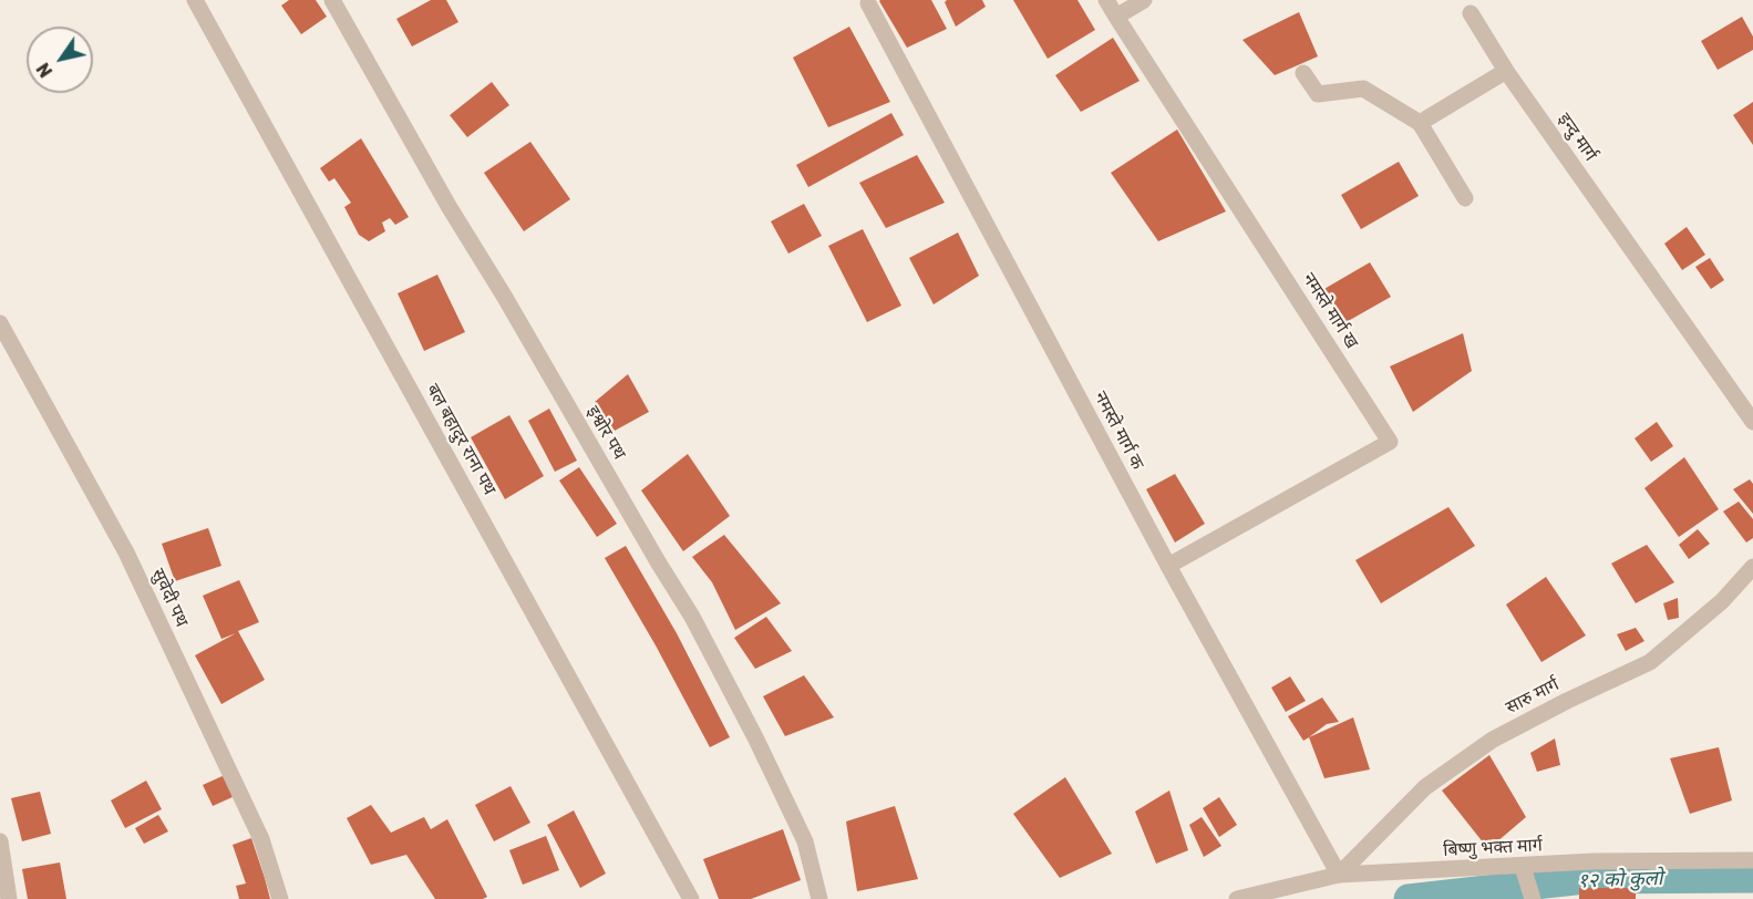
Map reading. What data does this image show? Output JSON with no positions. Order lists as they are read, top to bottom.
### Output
{
  "streets": {
    "street": [
      "इन्दु मार्ग",
      "नमस्ते मार्ग ख",
      "नमस्ते मार्ग क",
      "इश्वोर पथ",
      "बल बहादुर राना पथ",
      "सुवेदी पथ",
      "सारु मार्ग",
      "बिष्णु भक्त मार्ग"
    ]
  },
  "crossings": [
    ["नमस्ते मार्ग ख", "नमस्ते मार्ग क"],
    ["नमस्ते मार्ग क", "सारु मार्ग"],
    ["नमस्ते मार्ग क", "बिष्णु भक्त मार्ग"],
    ["सारु मार्ग", "बिष्णु भक्त मार्ग"]
  ],
  "water": ["१२ को कुलो"],
  "north": "bottom left"
}
